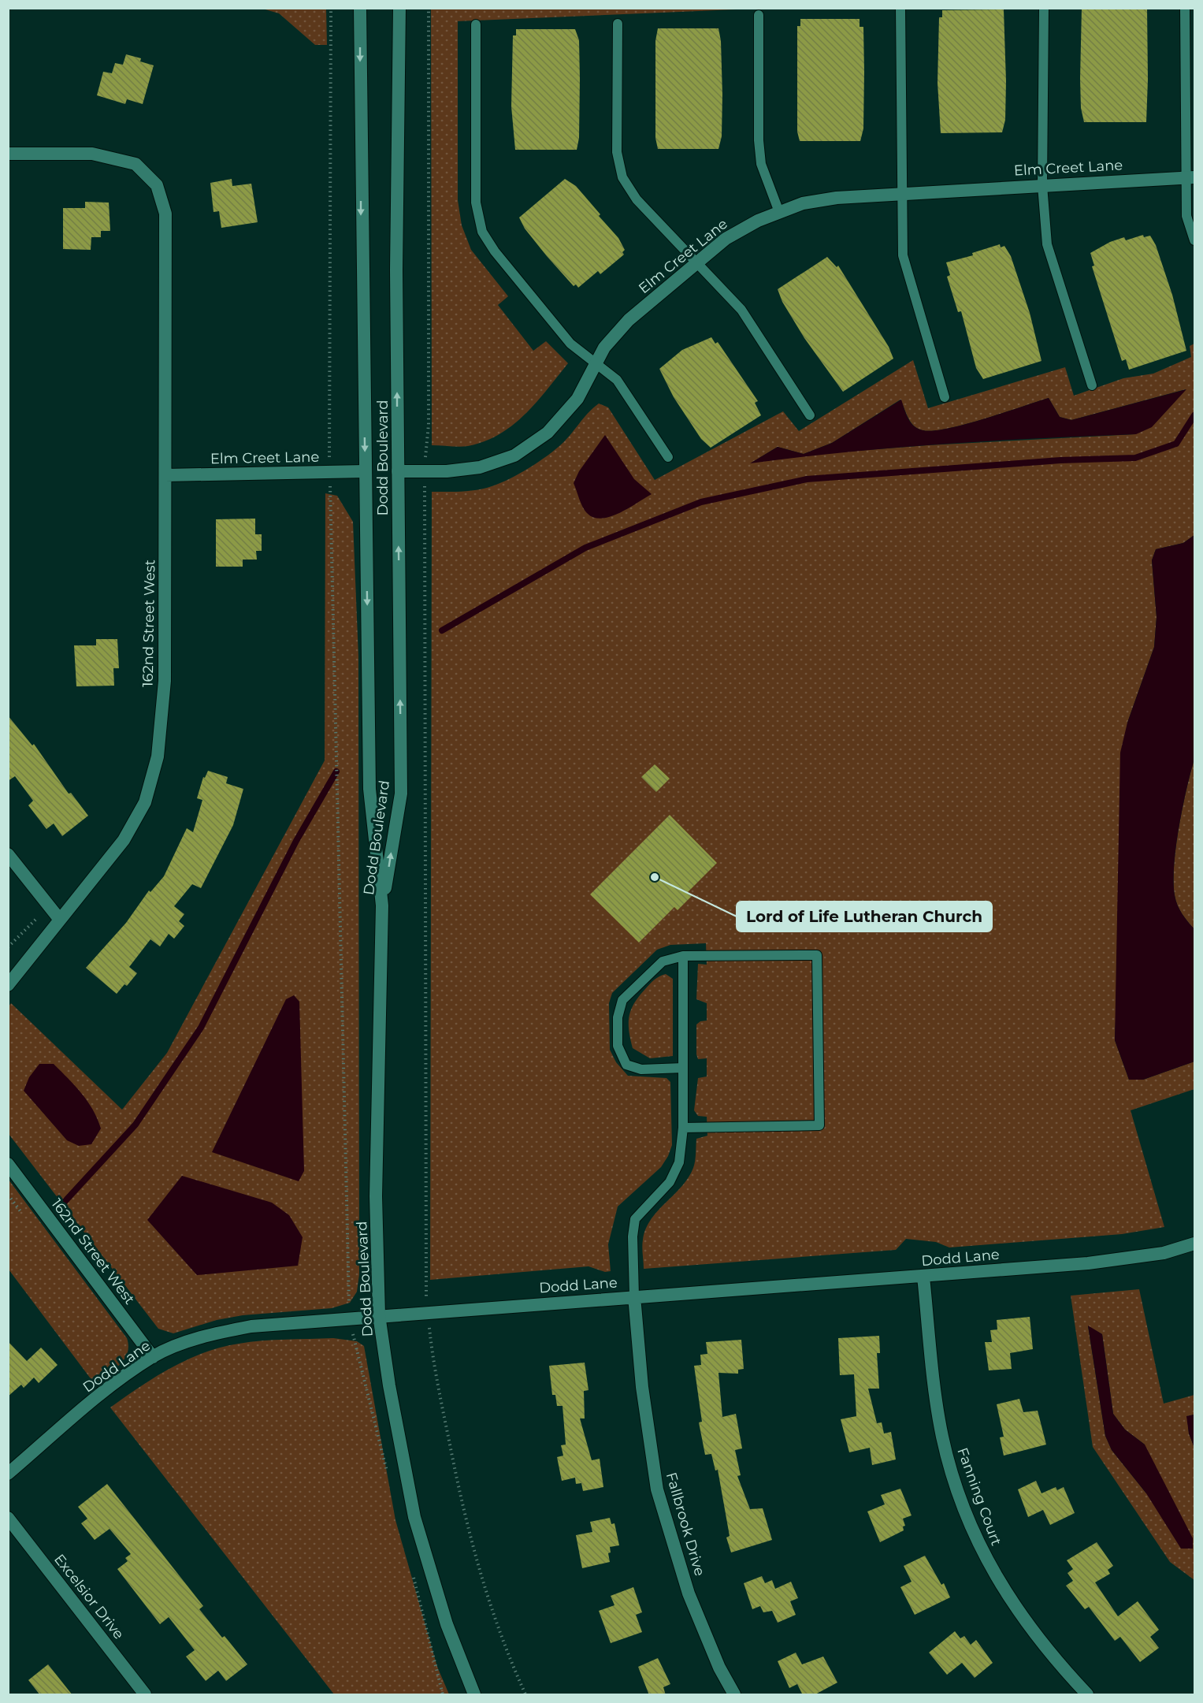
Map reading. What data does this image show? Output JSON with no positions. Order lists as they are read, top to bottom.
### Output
{
  "streets": {
    "street": [
      "Elm Creet Lane",
      "Dodd Boulevard",
      "162nd Street West",
      "Dodd Lane",
      "Fanning Court",
      "Fallbrook Drive",
      "Excelsior Drive"
    ]
  },
  "crossings": [
    ["Elm Creet Lane", "Dodd Boulevard"],
    ["Elm Creet Lane", "162nd Street West"],
    ["Dodd Boulevard", "Dodd Lane"],
    ["162nd Street West", "Dodd Lane"],
    ["Dodd Lane", "Fanning Court"],
    ["Dodd Lane", "Fallbrook Drive"]
  ],
  "places": ["Lord of Life Lutheran Church"]
}
